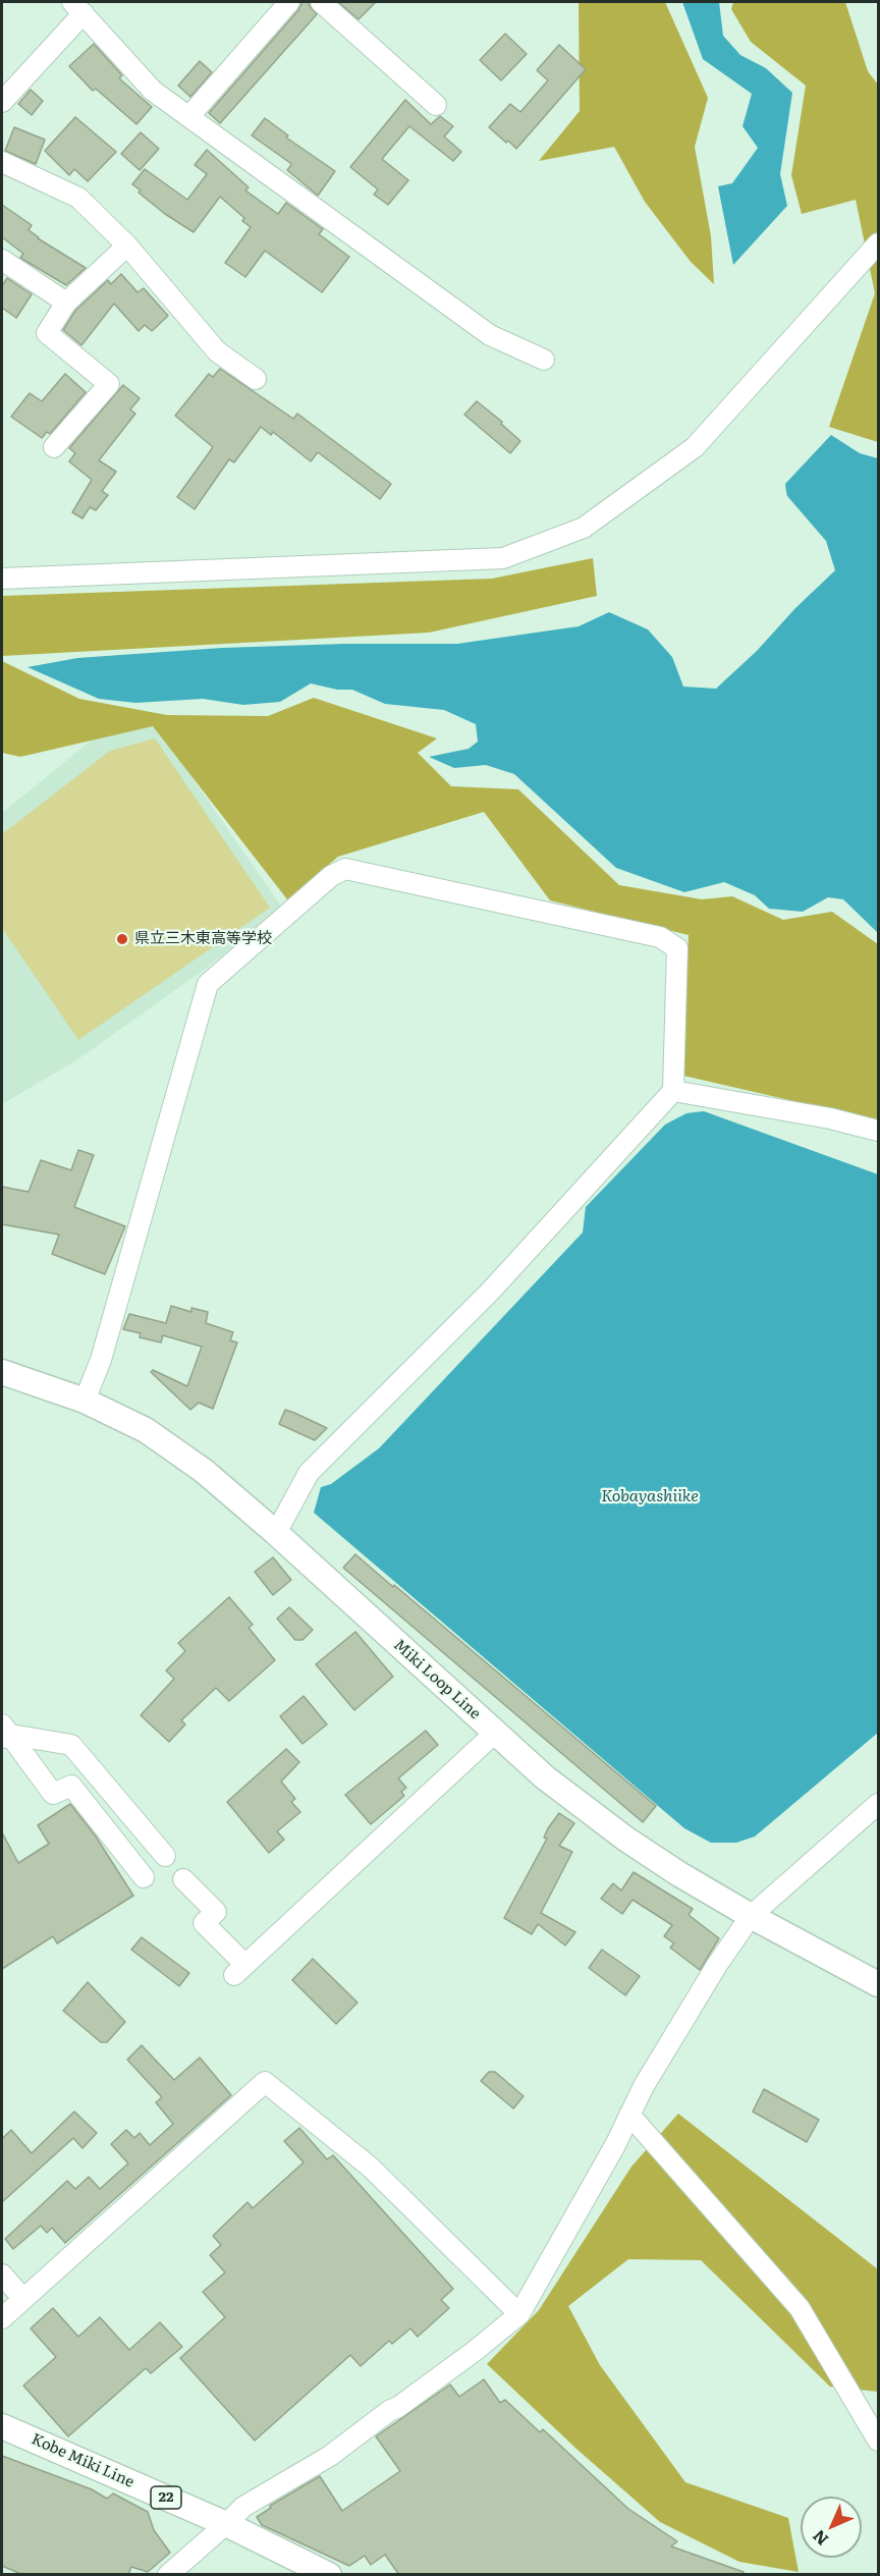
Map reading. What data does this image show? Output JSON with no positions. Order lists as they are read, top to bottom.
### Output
{
  "streets": {
    "main road": ["Miki Loop Line", "Kobe Miki Line", "22"]
  },
  "water": ["Kobayashiike"],
  "places": ["県立三木東高等学校"],
  "north": "bottom left"
}
